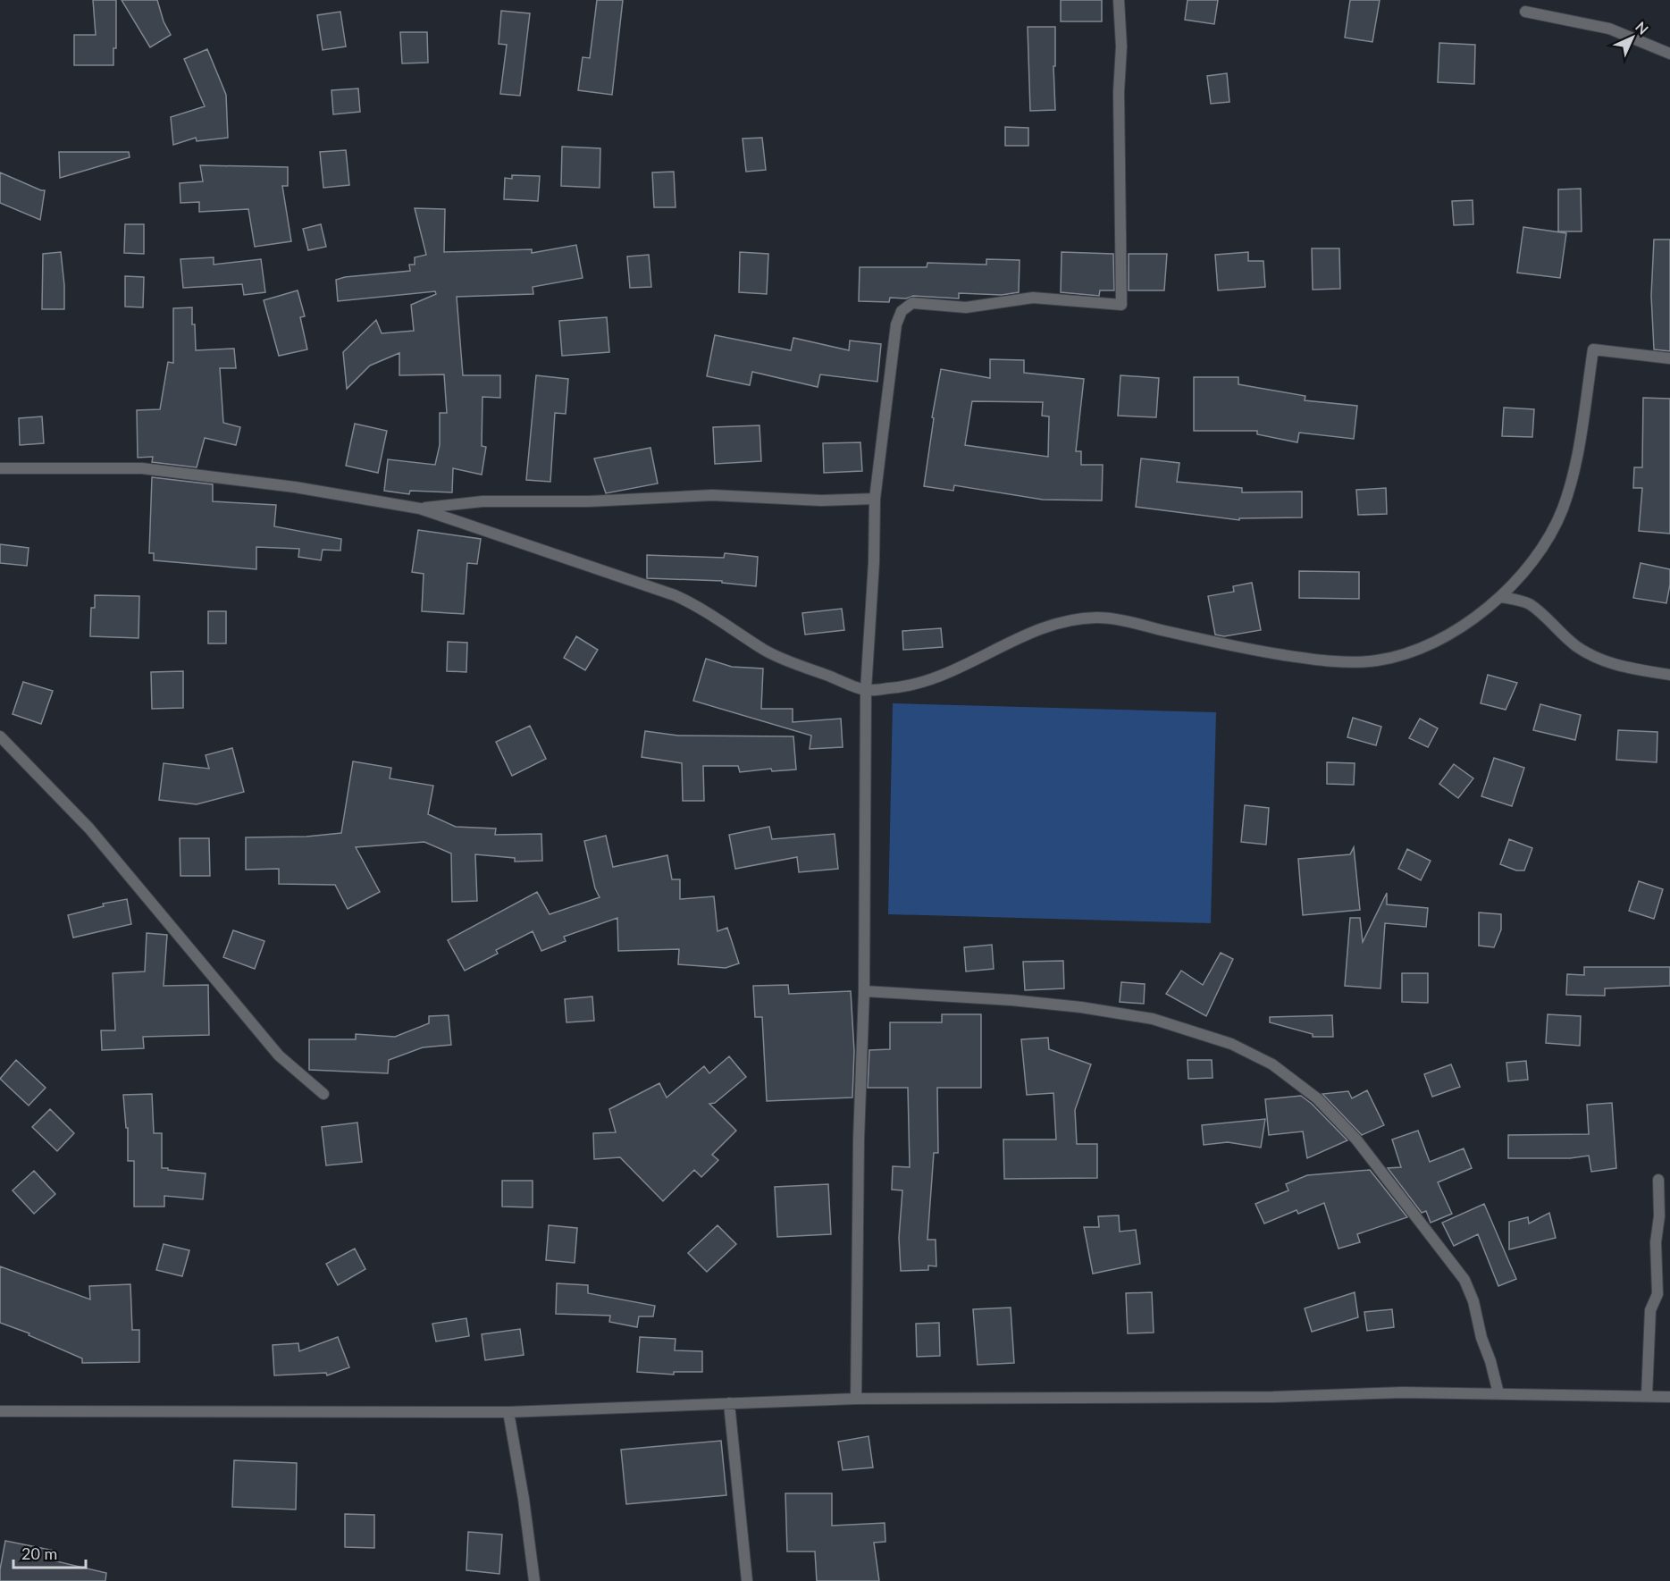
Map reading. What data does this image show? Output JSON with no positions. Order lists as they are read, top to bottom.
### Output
{
  "scale_bar": "20 m",
  "north": "top right"
}
